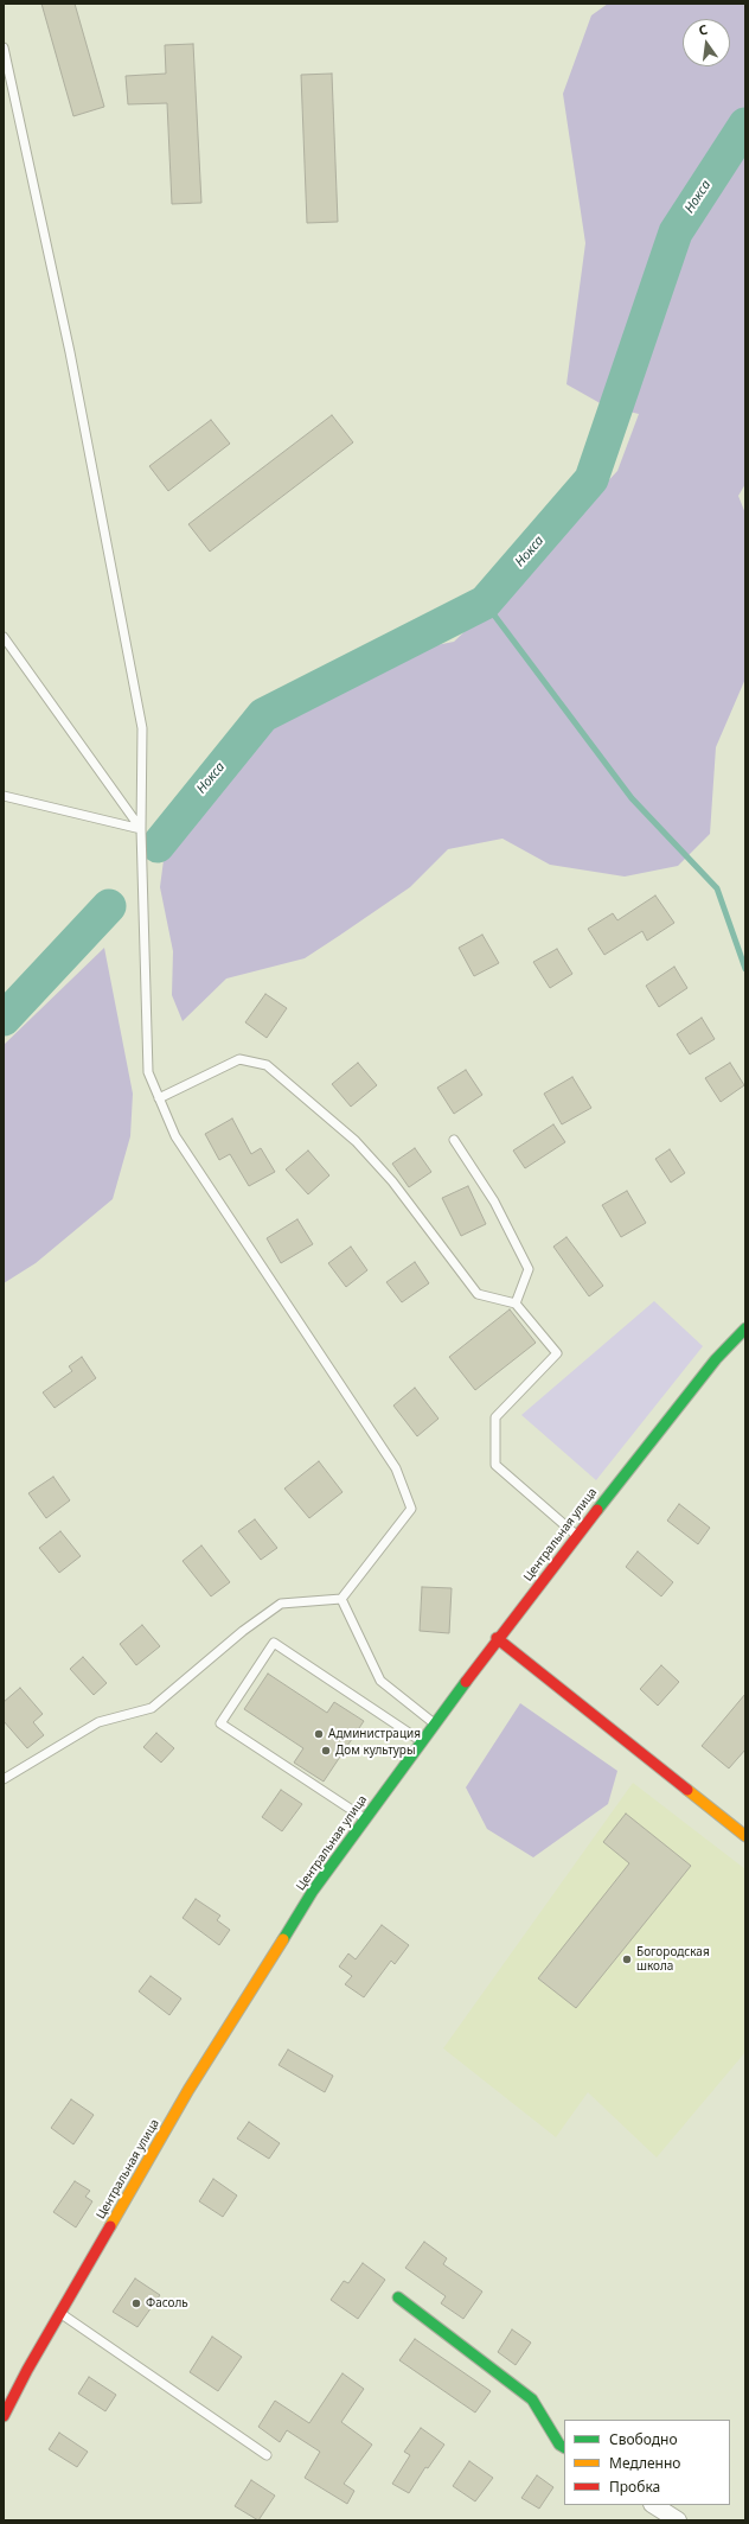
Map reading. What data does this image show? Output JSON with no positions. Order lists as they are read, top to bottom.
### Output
{
  "streets": {
    "street": ["Центральная улица"]
  },
  "water": ["Нокса"],
  "places": [
    "Администрация",
    "Дом культуры",
    "Богородская школа",
    "Фасоль"
  ],
  "legend": ["Свободно", "Медленно", "Пробка"],
  "north": "top"
}
